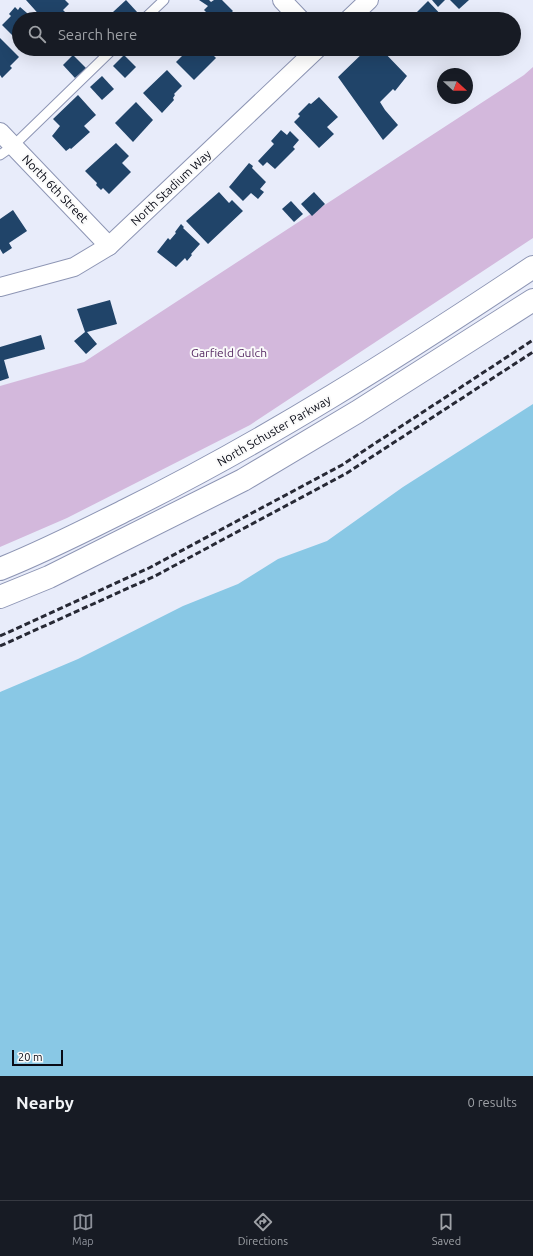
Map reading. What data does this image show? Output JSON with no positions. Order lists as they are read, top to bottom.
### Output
{
  "streets": {
    "highway": ["North Schuster Parkway"],
    "street": ["North Stadium Way", "North 6th Street"]
  },
  "crossings": [
    ["North Stadium Way", "North 6th Street"]
  ],
  "parks": ["Garfield Gulch"],
  "scale_bar": "20 m",
  "north": "right",
  "page": {
    "search": "Search here",
    "scale": "20 m",
    "heading": ["Nearby", "0 results"],
    "nav": ["Map", "Directions", "Saved"]
  }
}
